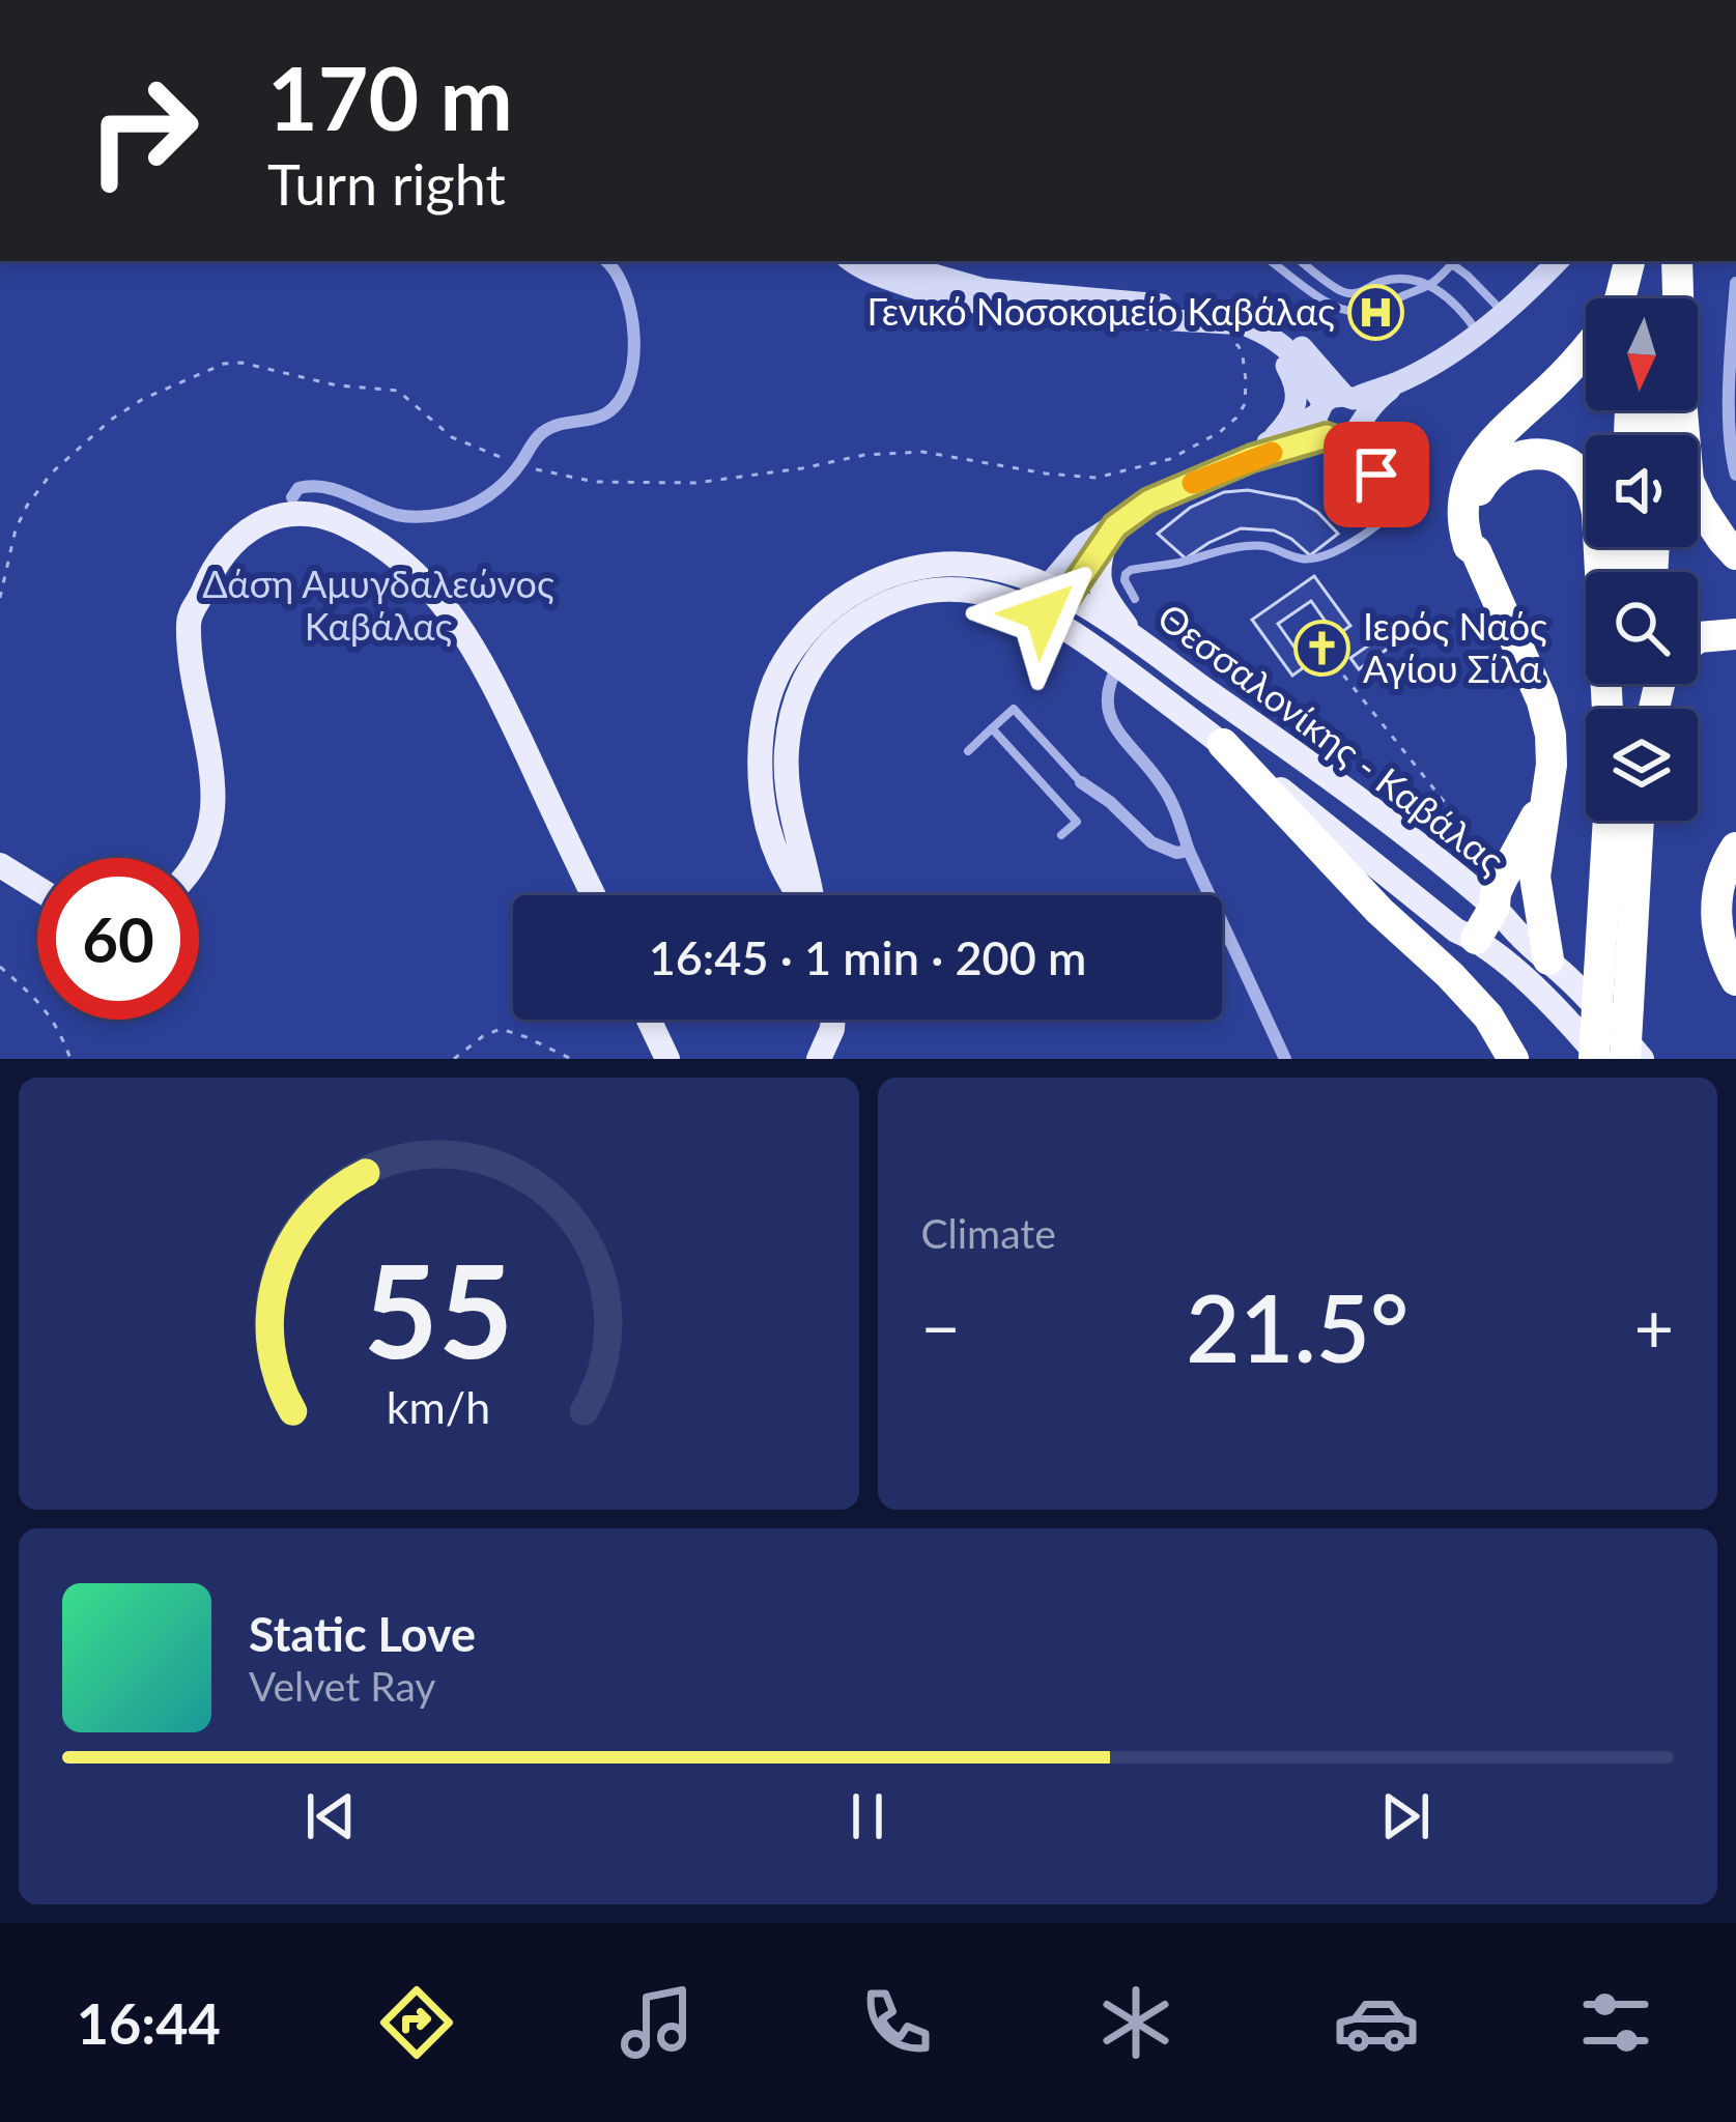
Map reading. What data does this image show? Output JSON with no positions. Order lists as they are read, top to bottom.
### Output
{
  "streets": {
    "main road": ["Θεσσαλονίκης - Καβάλας"]
  },
  "parks": ["Δάση Αμυγδαλεώνος Καβάλας"],
  "places": {
    "hospital": ["Γενικό Νοσοκομείο Καβάλας"],
    "church": ["Ιερός Ναός Αγίου Σίλα"]
  },
  "north": "bottom",
  "page": {
    "turn": ["170 m", "Turn right"],
    "limit": "60",
    "trip": "16:45 · 1 min · 200 m",
    "tile": "Climate",
    "heat": ["−", "21.5°", "+"],
    "song": ["Static Love", "Velvet Ray"],
    "tabs": "16:44",
    "gauge": ["55", "km/h"]
  }
}
